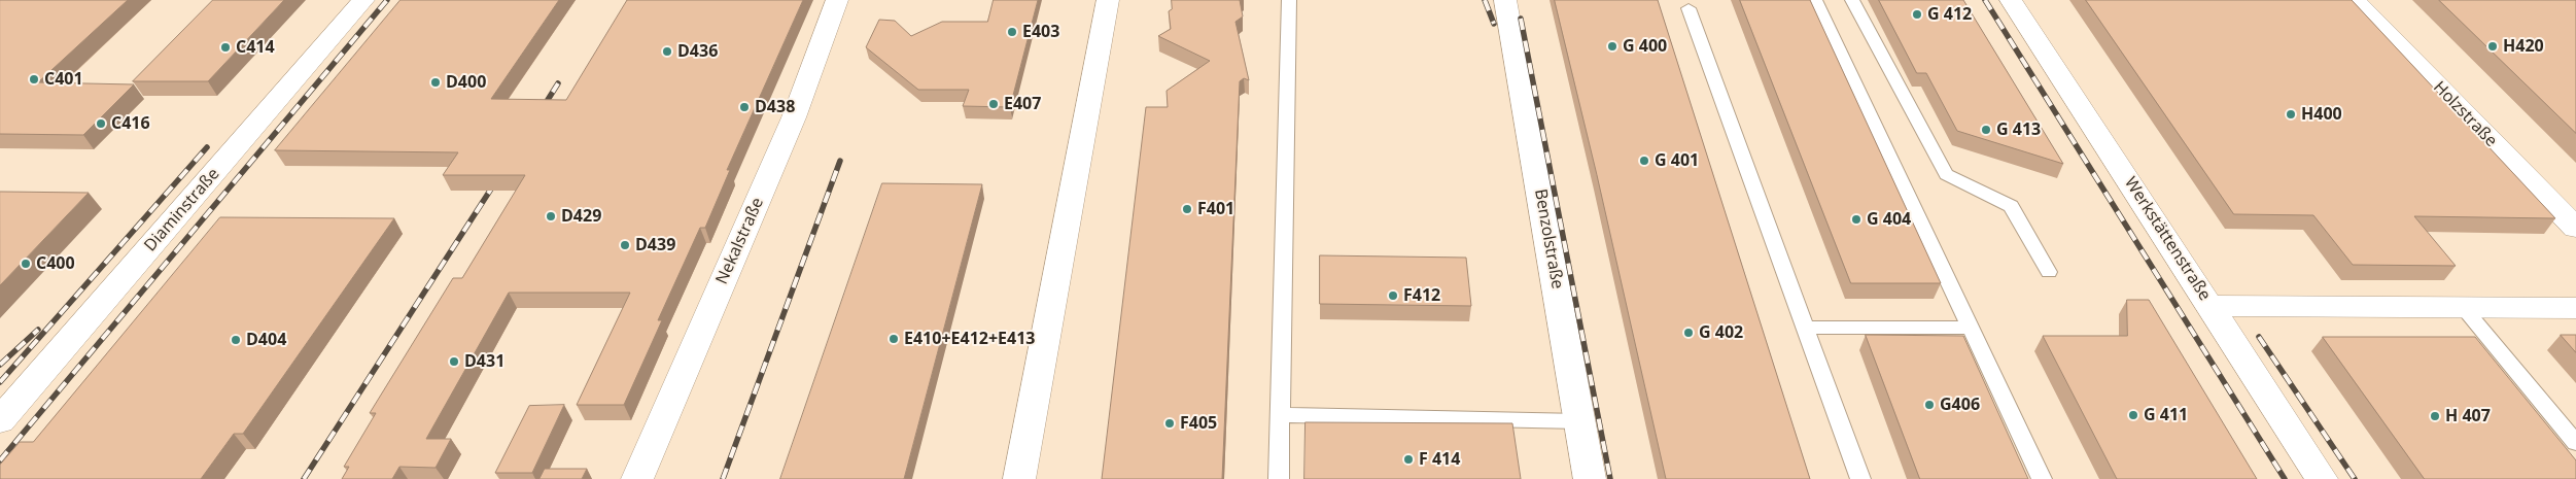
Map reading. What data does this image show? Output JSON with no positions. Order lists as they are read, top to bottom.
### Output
{
  "streets": {
    "street": [
      "Holzstraße",
      "Diaminstraße",
      "Benzolstraße",
      "Werkstättenstraße",
      "Nekalstraße"
    ]
  },
  "places": [
    "G 412",
    "E403",
    "G 400",
    "H420",
    "C414",
    "D436",
    "C401",
    "D400",
    "E407",
    "D438",
    "H400",
    "C416",
    "G 413",
    "G 401",
    "F401",
    "D429",
    "G 404",
    "D439",
    "C400",
    "F412",
    "G 402",
    "E410+E412+E413",
    "D404",
    "D431",
    "G406",
    "G 411",
    "H 407",
    "F405",
    "F 414"
  ]
}
